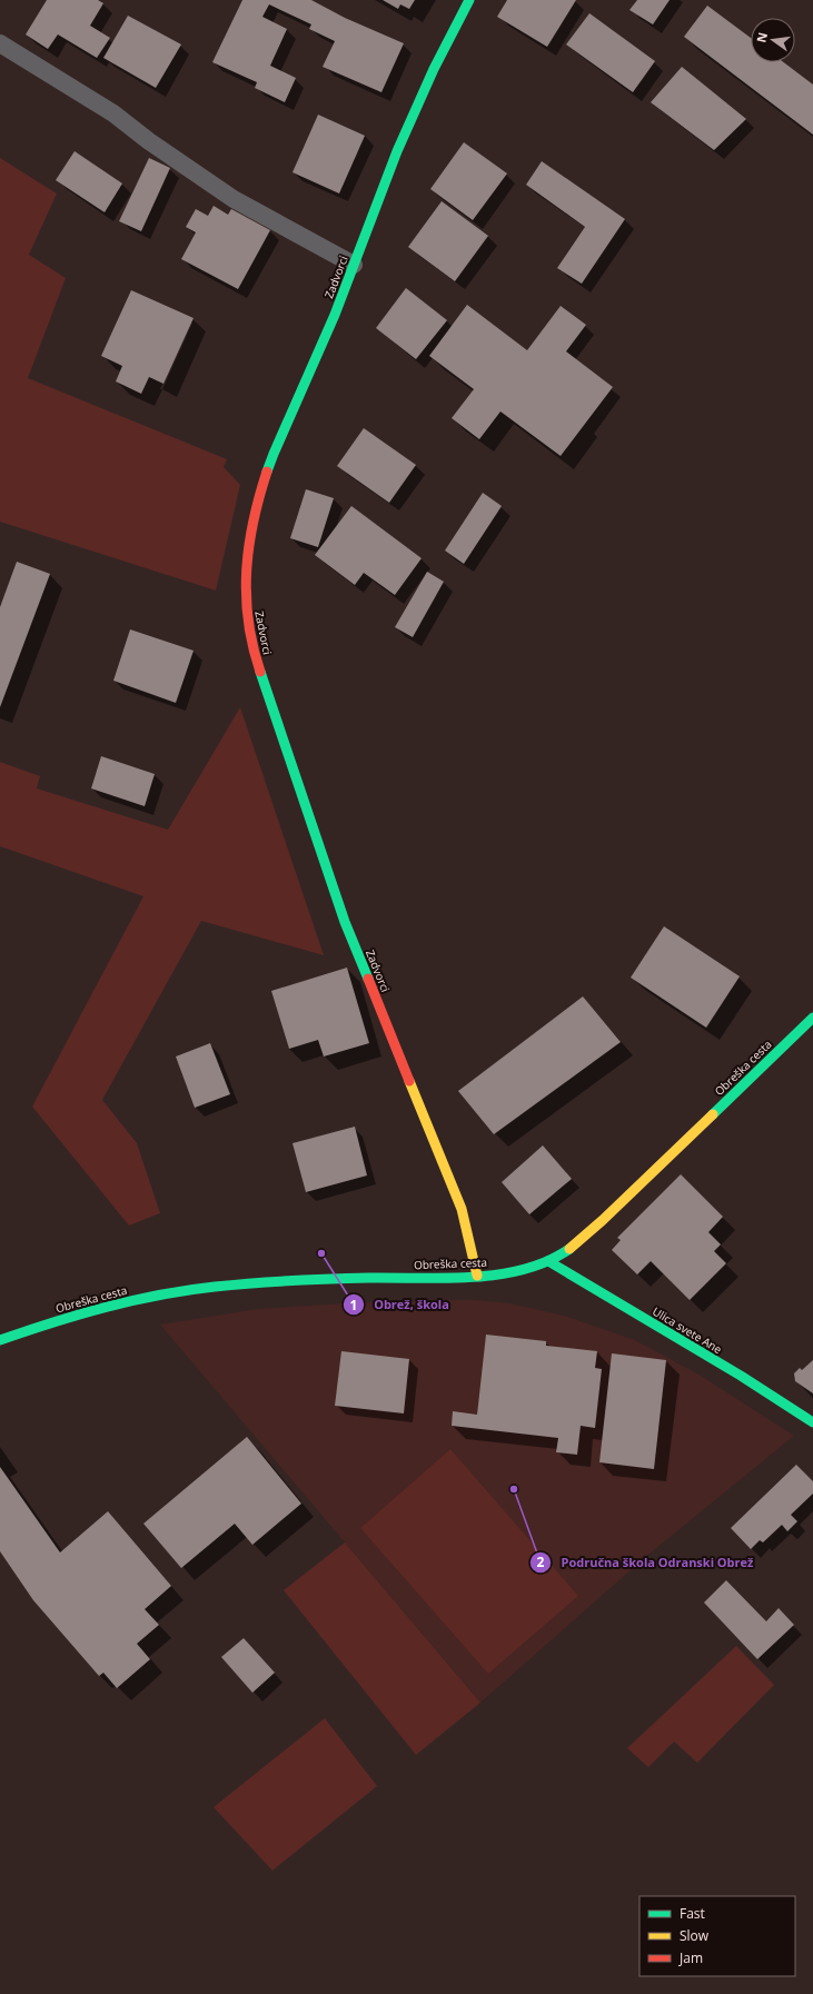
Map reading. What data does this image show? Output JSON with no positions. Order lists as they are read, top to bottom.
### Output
{
  "streets": {
    "street": ["Zadvorci", "Obreška cesta", "Ulica svete Ane"]
  },
  "crossings": [
    ["Zadvorci", "Obreška cesta"],
    ["Obreška cesta", "Ulica svete Ane"]
  ],
  "places": ["Obrež, škola", "Područna škola Odranski Obrež"],
  "legend": ["Fast", "Slow", "Jam"],
  "north": "left"
}
